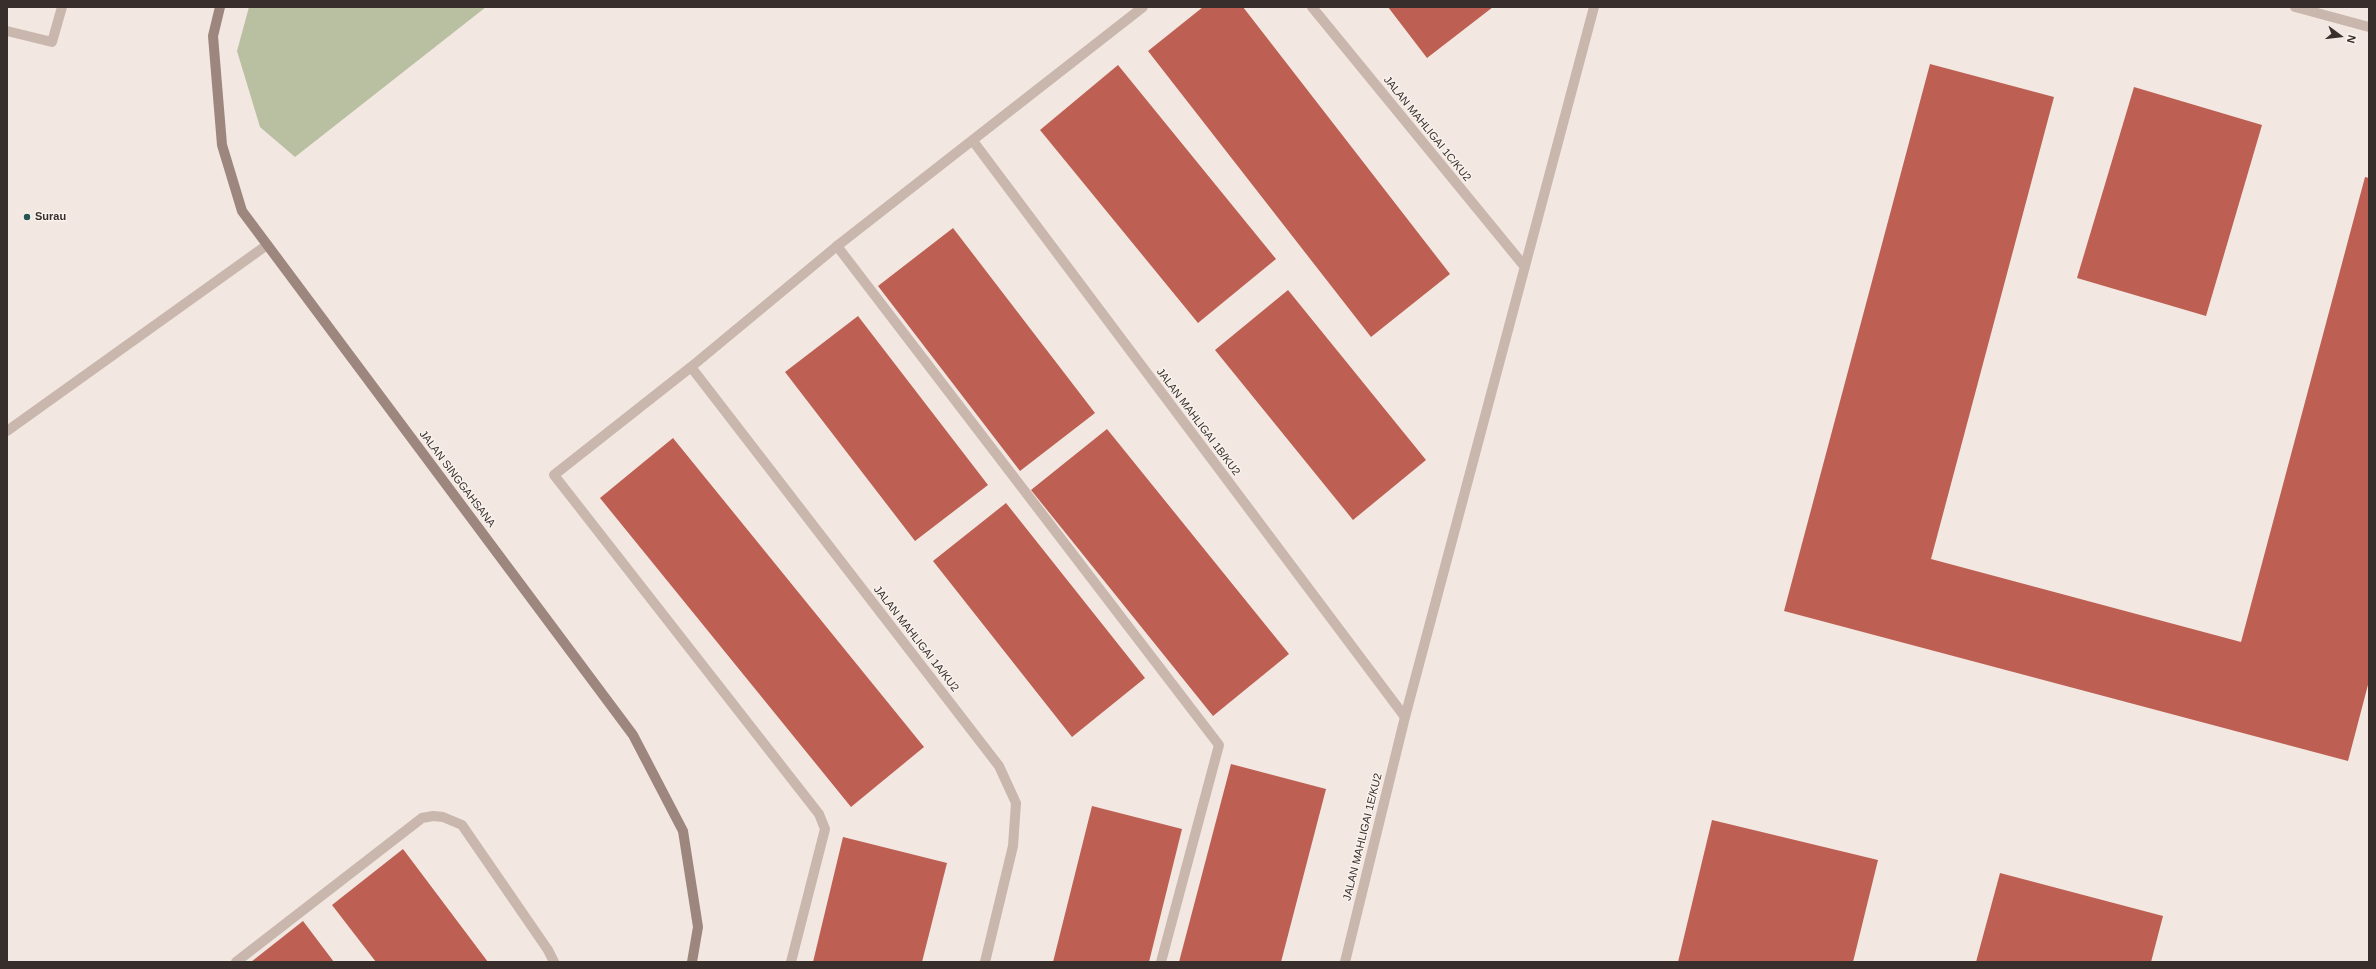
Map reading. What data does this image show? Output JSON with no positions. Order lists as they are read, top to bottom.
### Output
{
  "streets": {
    "street": [
      "JALAN MAHLIGAI 1C/KU2",
      "JALAN MAHLIGAI 1B/KU2",
      "JALAN SINGGAHSANA",
      "JALAN MAHLIGAI 1A/KU2",
      "JALAN MAHLIGAI 1E/KU2"
    ]
  },
  "crossings": [
    ["JALAN MAHLIGAI 1C/KU2", "JALAN MAHLIGAI 1E/KU2"],
    ["JALAN MAHLIGAI 1B/KU2", "JALAN MAHLIGAI 1E/KU2"]
  ],
  "places": ["Surau"],
  "north": "right"
}
